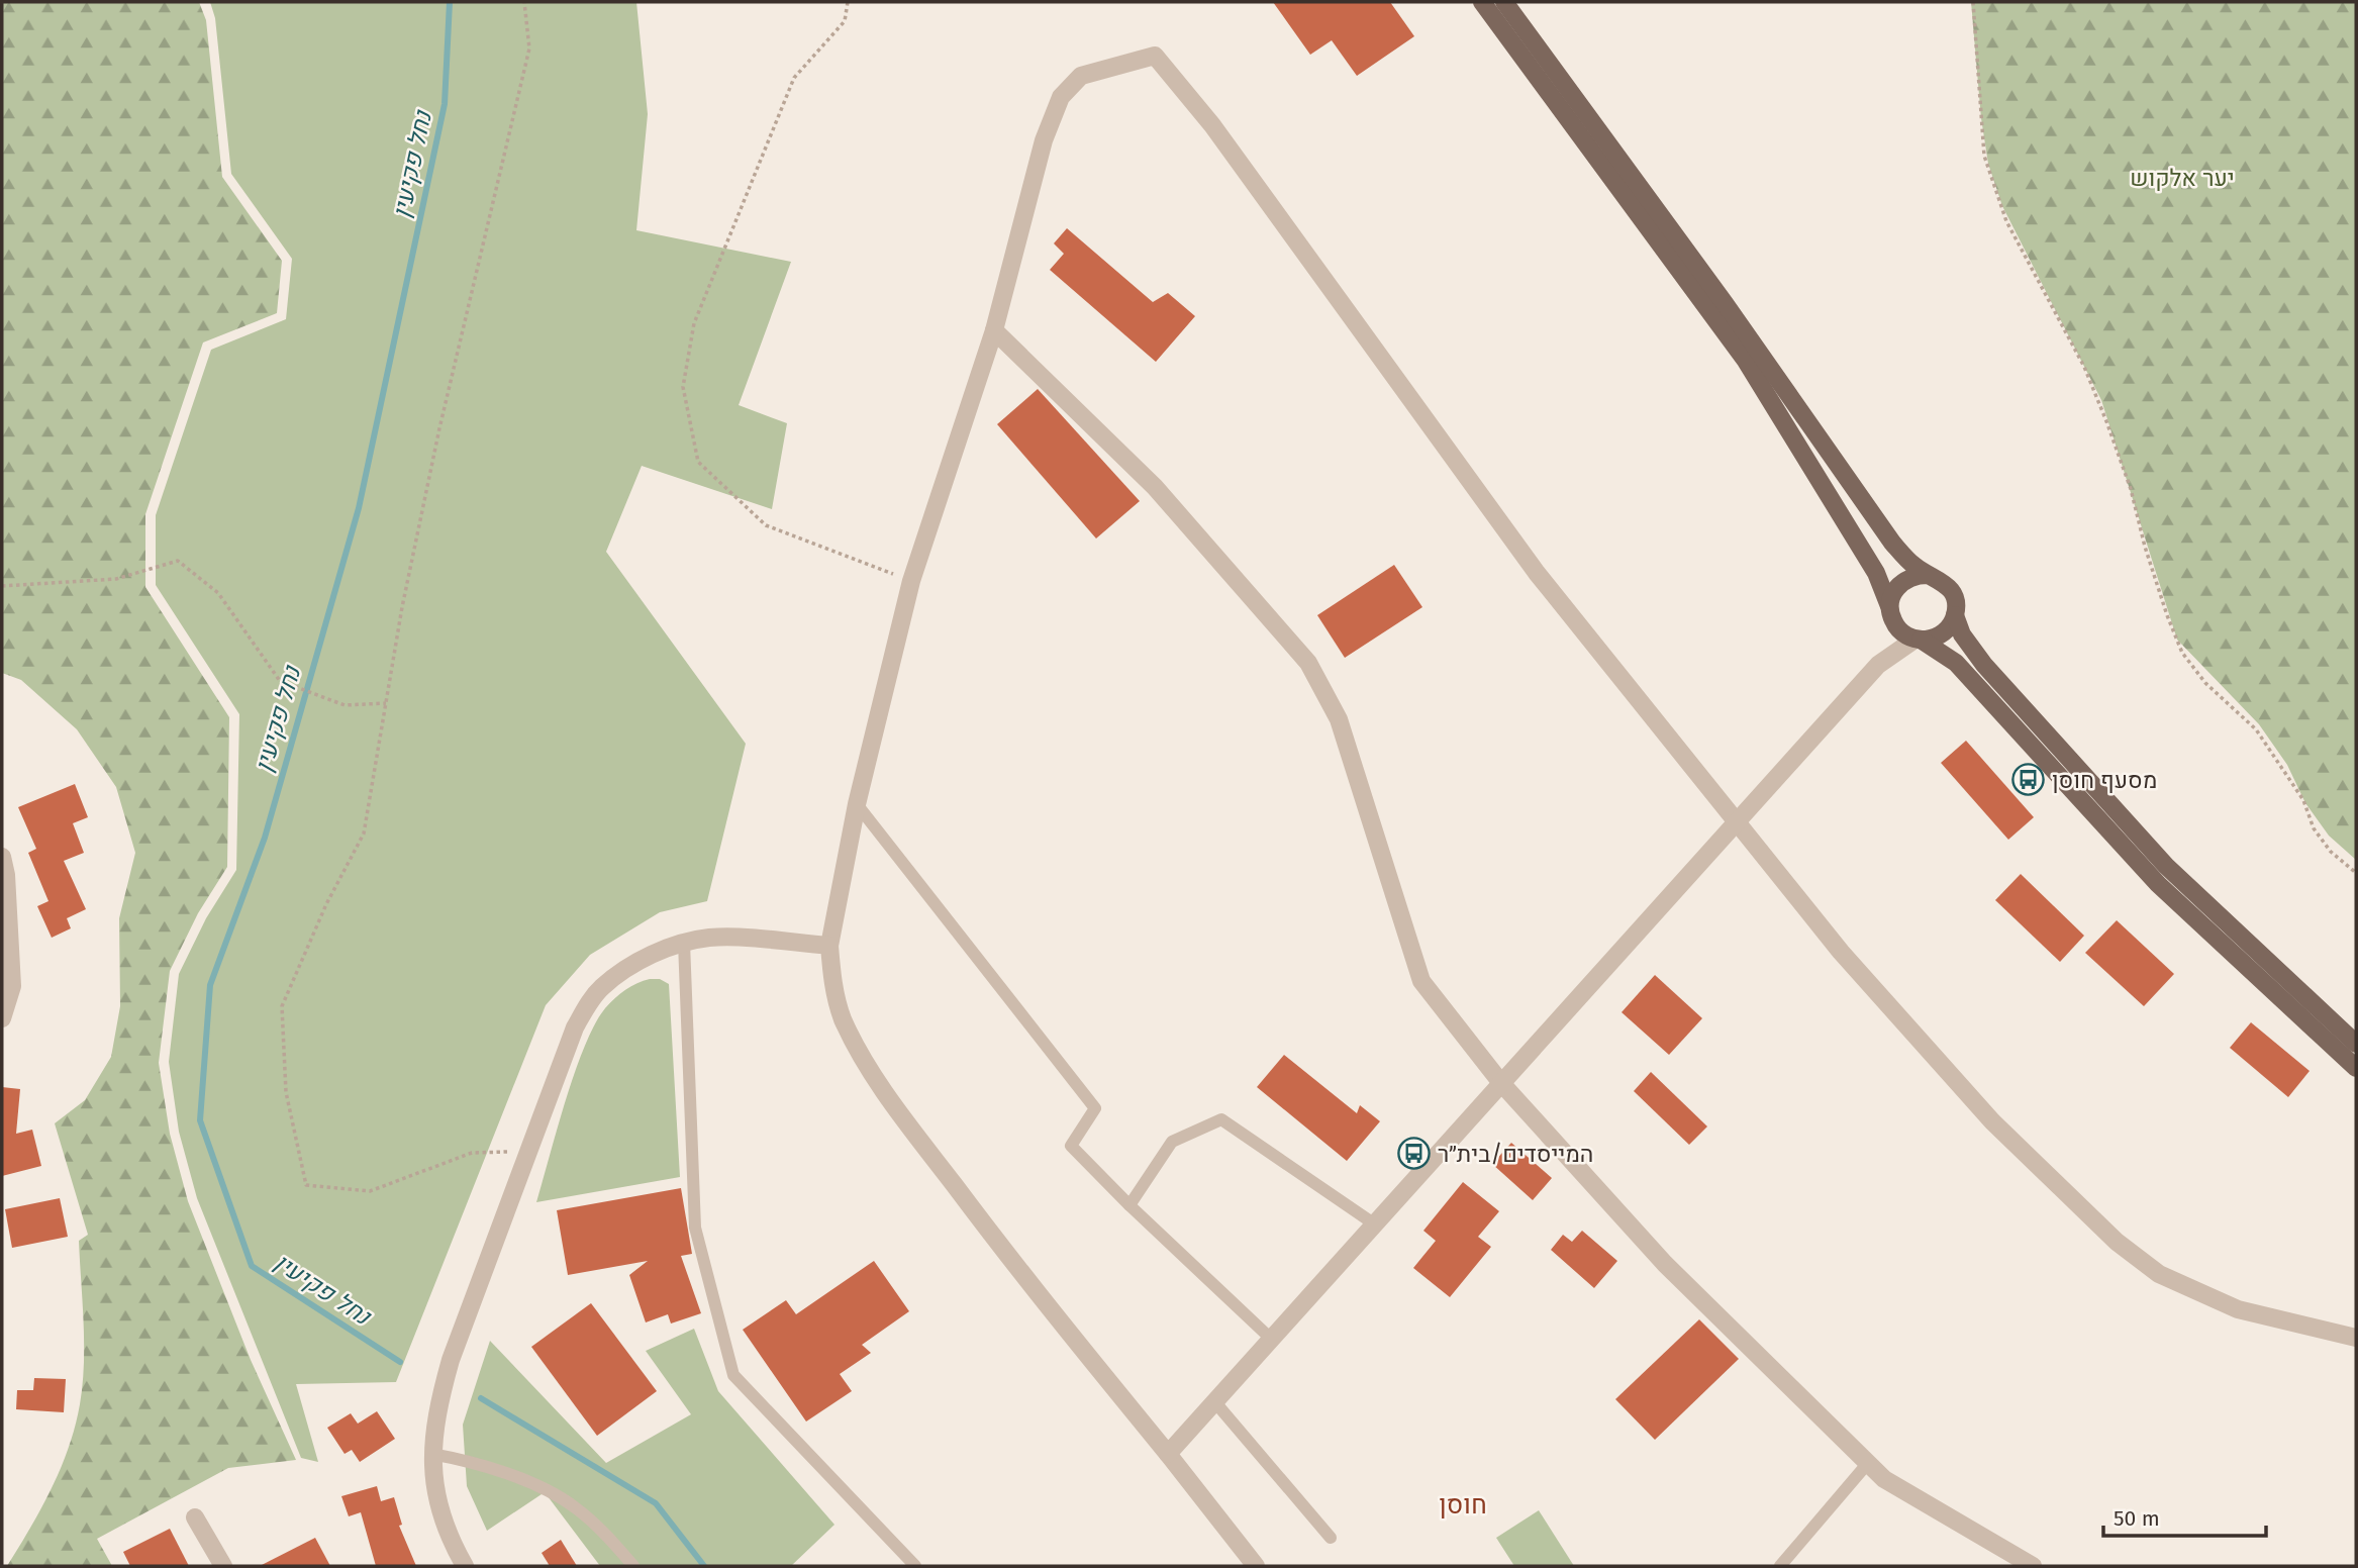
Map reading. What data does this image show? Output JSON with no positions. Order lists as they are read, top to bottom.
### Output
{
  "districts": ["חוסן"],
  "water": ["נחל פקיעין"],
  "parks": ["יער אלקוש"],
  "places": {
    "bus stop": ["מסעף חוסן", "המייסדים/בית״ר"]
  },
  "scale_bar": "50 m"
}
